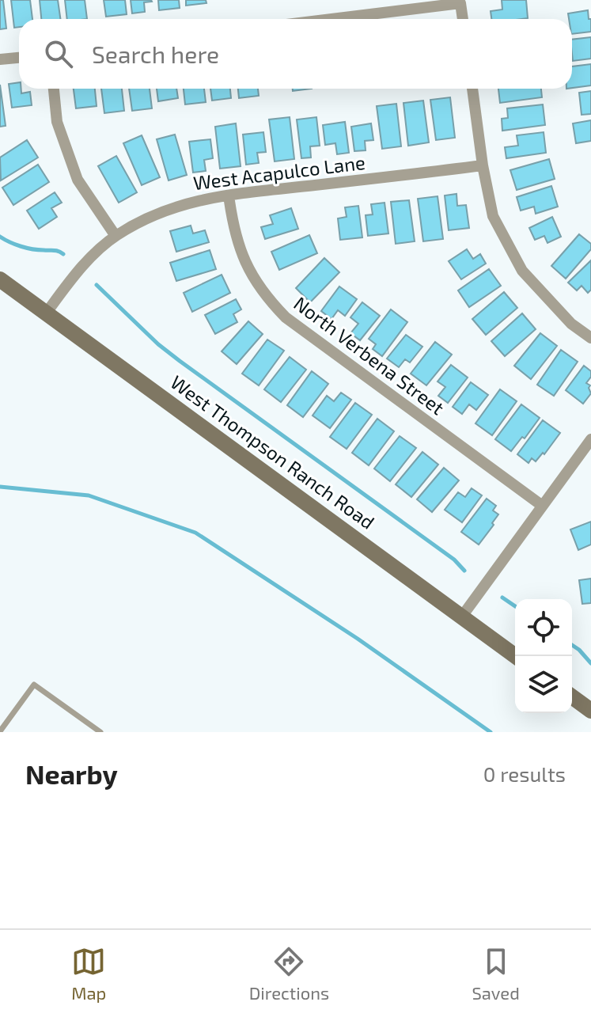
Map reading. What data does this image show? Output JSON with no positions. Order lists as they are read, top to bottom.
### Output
{
  "streets": {
    "main road": ["West Thompson Ranch Road"],
    "street": ["West Acapulco Lane", "North Verbena Street"]
  },
  "crossings": [
    ["West Acapulco Lane", "North Verbena Street"],
    ["West Acapulco Lane", "West Thompson Ranch Road"]
  ],
  "page": {
    "search": "Search here",
    "heading": ["Nearby", "0 results"],
    "nav": ["Map", "Directions", "Saved"]
  }
}
